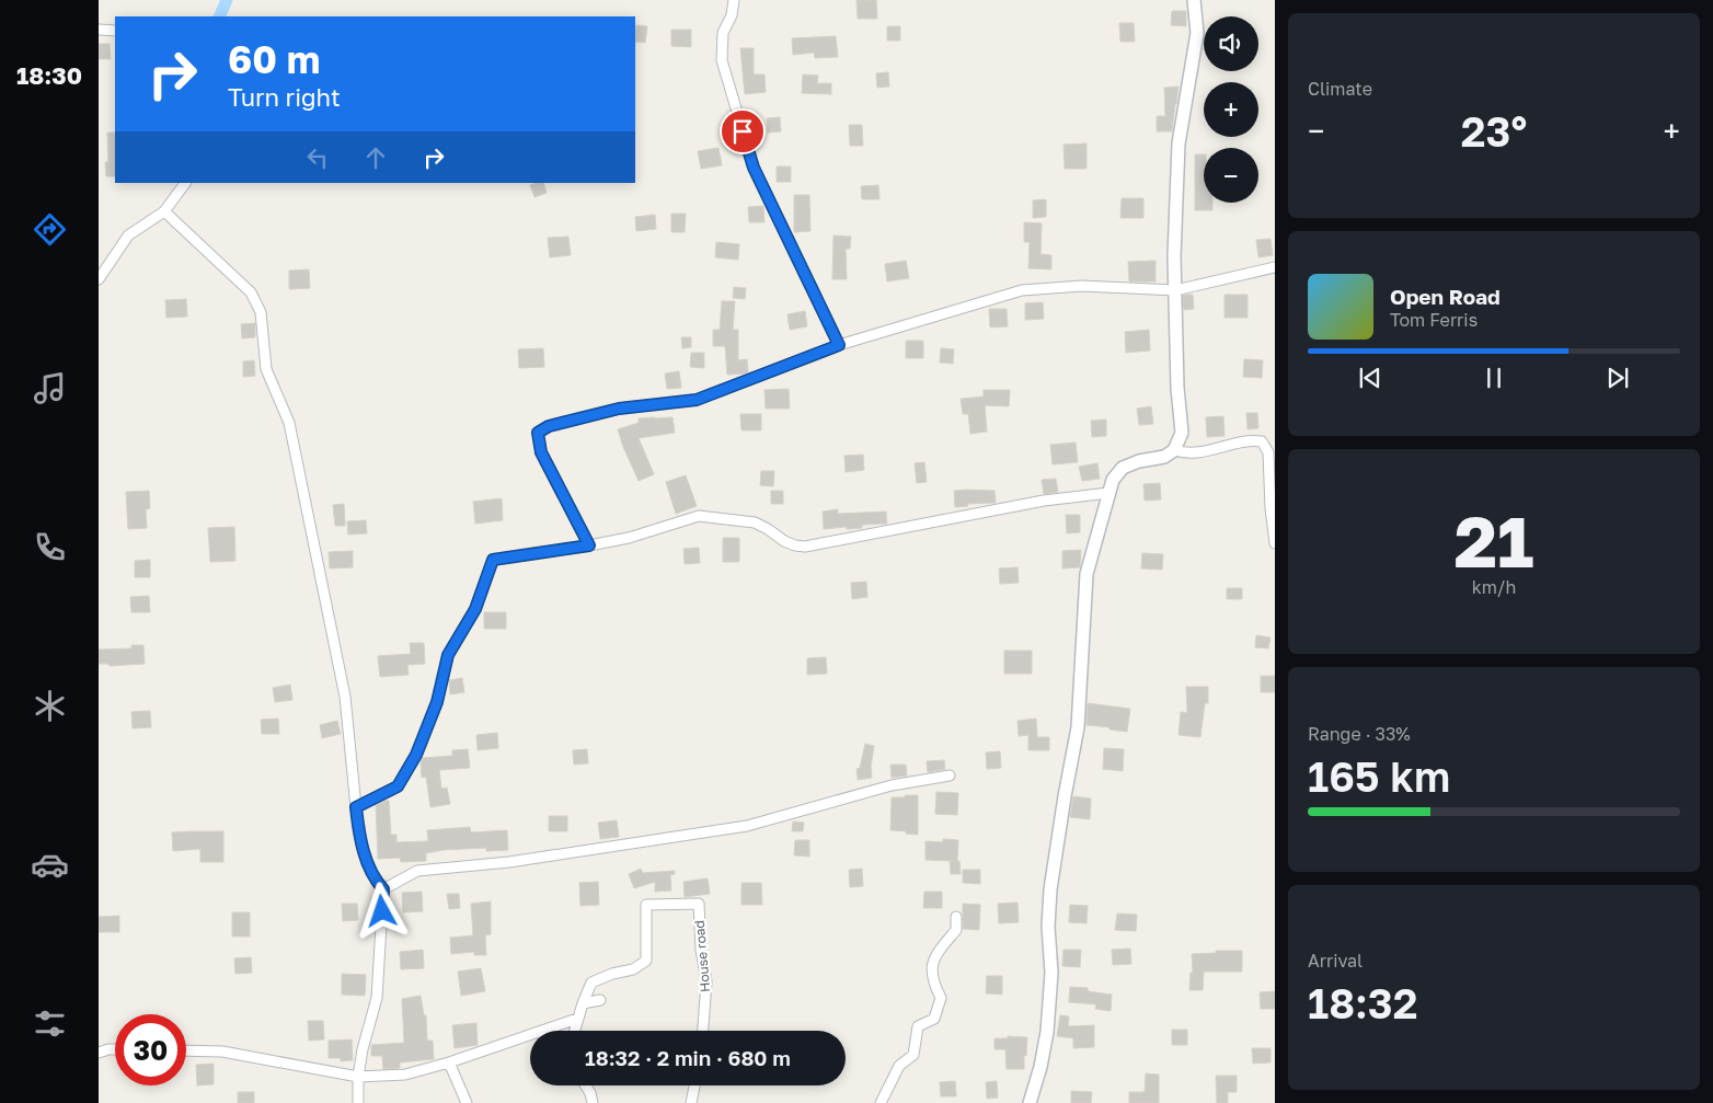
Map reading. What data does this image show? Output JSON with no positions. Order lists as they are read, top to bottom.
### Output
{
  "streets": {
    "street": ["House road"]
  },
  "page": {
    "tabs": "18:30",
    "tile": [
      "Climate",
      ["21", "km/h"],
      ["Range · 33%", "165 km"],
      ["Arrival", "18:32"]
    ],
    "map_buttons": ["+", "−"],
    "turn": ["60 m", "Turn right"],
    "heat": ["−", "23°", "+"],
    "song": ["Open Road", "Tom Ferris"],
    "limit": "30",
    "trip": "18:32 · 2 min · 680 m"
  }
}
